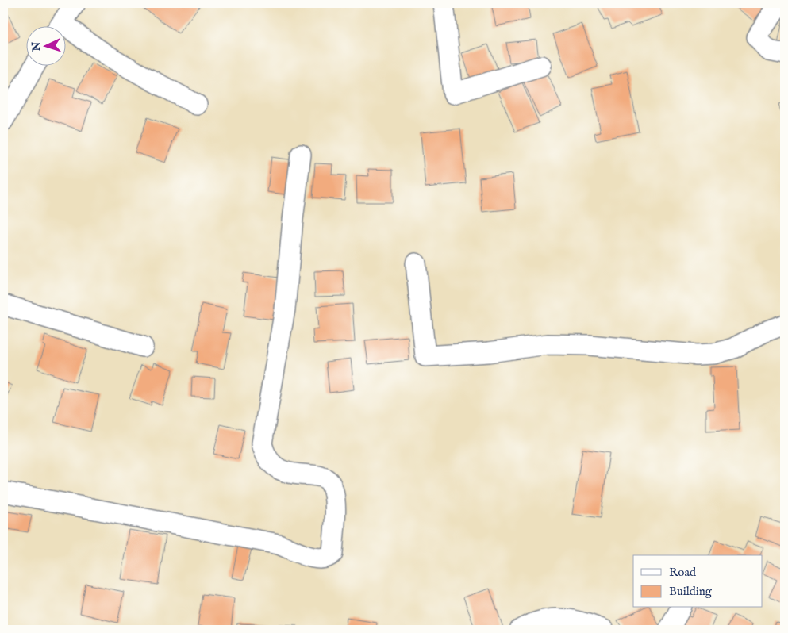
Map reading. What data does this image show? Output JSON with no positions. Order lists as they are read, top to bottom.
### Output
{
  "legend": ["Road", "Building"],
  "north": "left"
}
